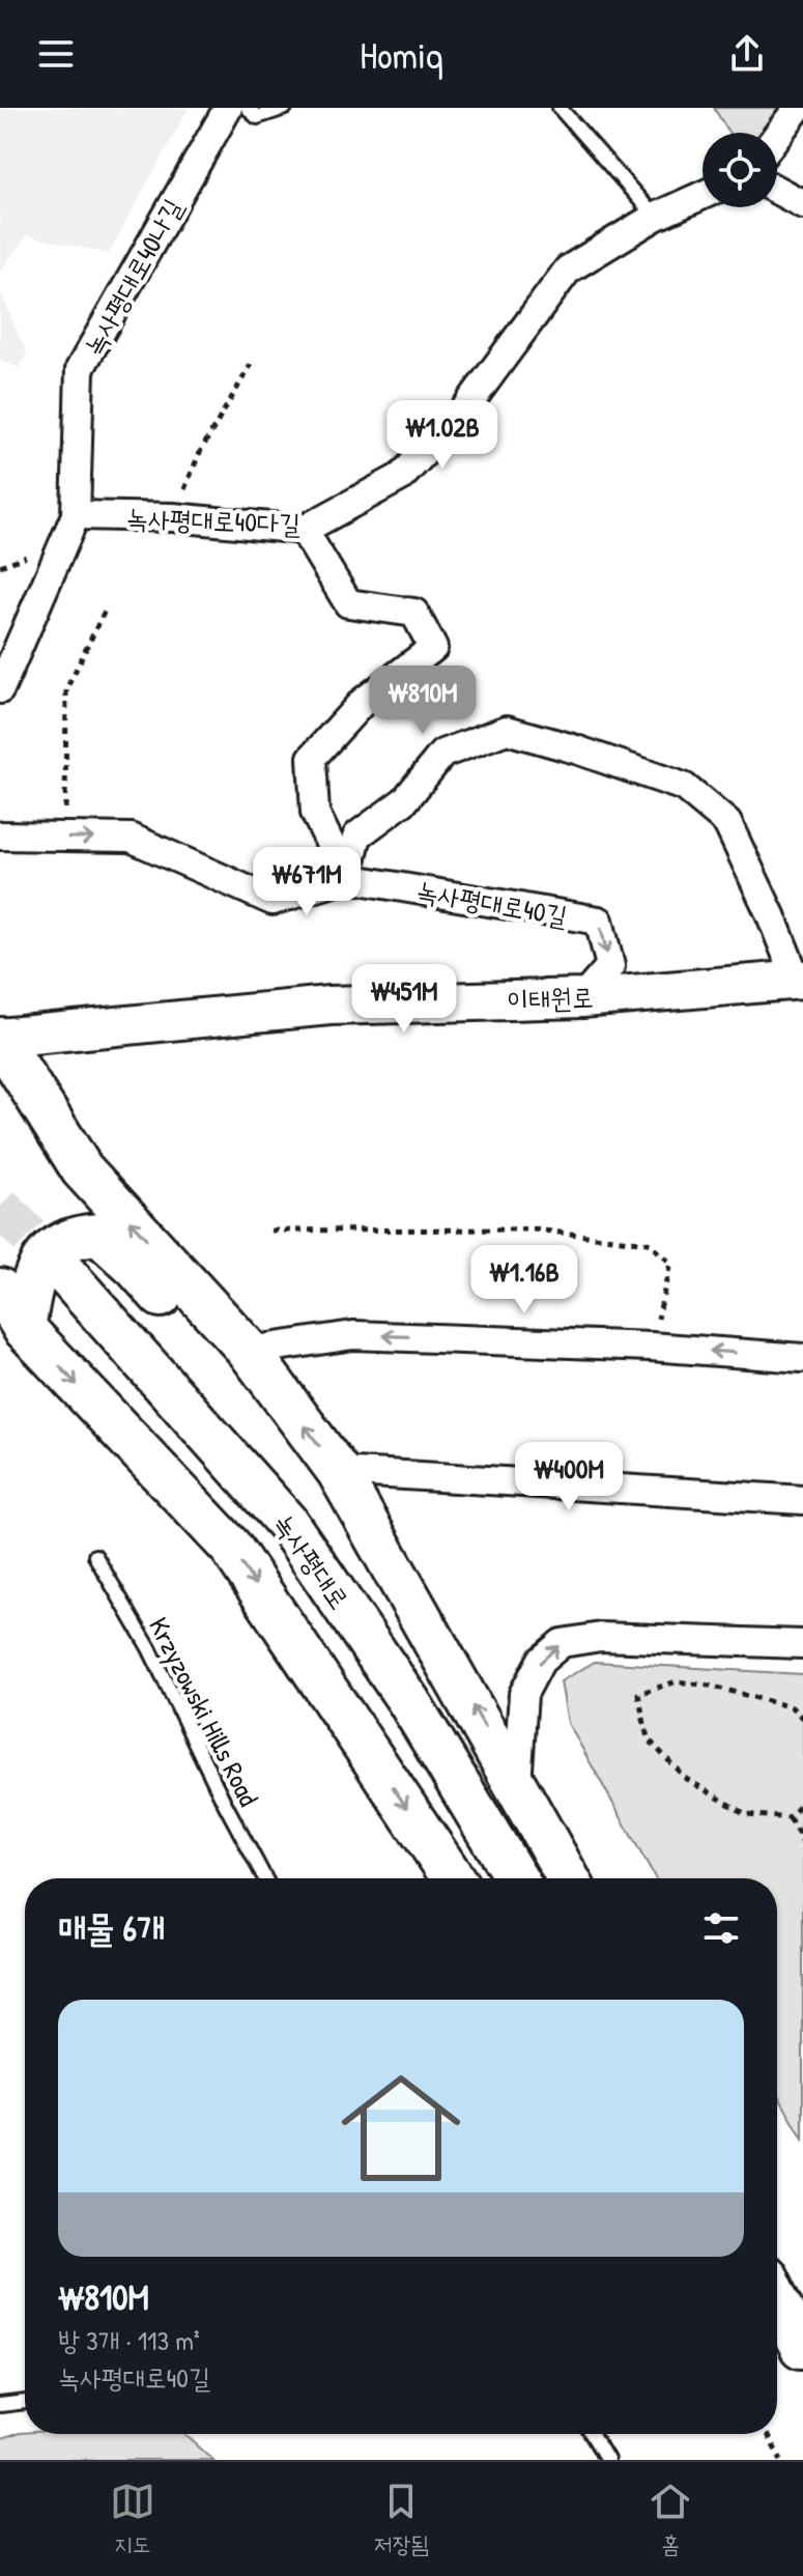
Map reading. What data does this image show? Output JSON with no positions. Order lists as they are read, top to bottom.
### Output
{
  "streets": {
    "main road": ["이태원로", "녹사평대로"],
    "street": ["녹사평대로40나길", "녹사평대로40다길", "녹사평대로40길"],
    "lane": ["Krzyzowski Hills Road"]
  },
  "crossings": [
    ["녹사평대로40나길", "녹사평대로40다길"],
    ["녹사평대로40길", "이태원로"]
  ],
  "one_way": ["녹사평대로40길"],
  "page": {
    "header": "Homiq",
    "price": [
      "₩1.02B",
      "₩810M",
      "₩671M",
      "₩451M",
      "₩1.16B",
      "₩400M"
    ],
    "heading": "매물 6개",
    "list": [
      {
        "name": "₩810M",
        "note": "방 3개 · 113 m² · 녹사평대로40길"
      }
    ],
    "tabs": ["지도", "저장됨", "홈"]
  }
}
